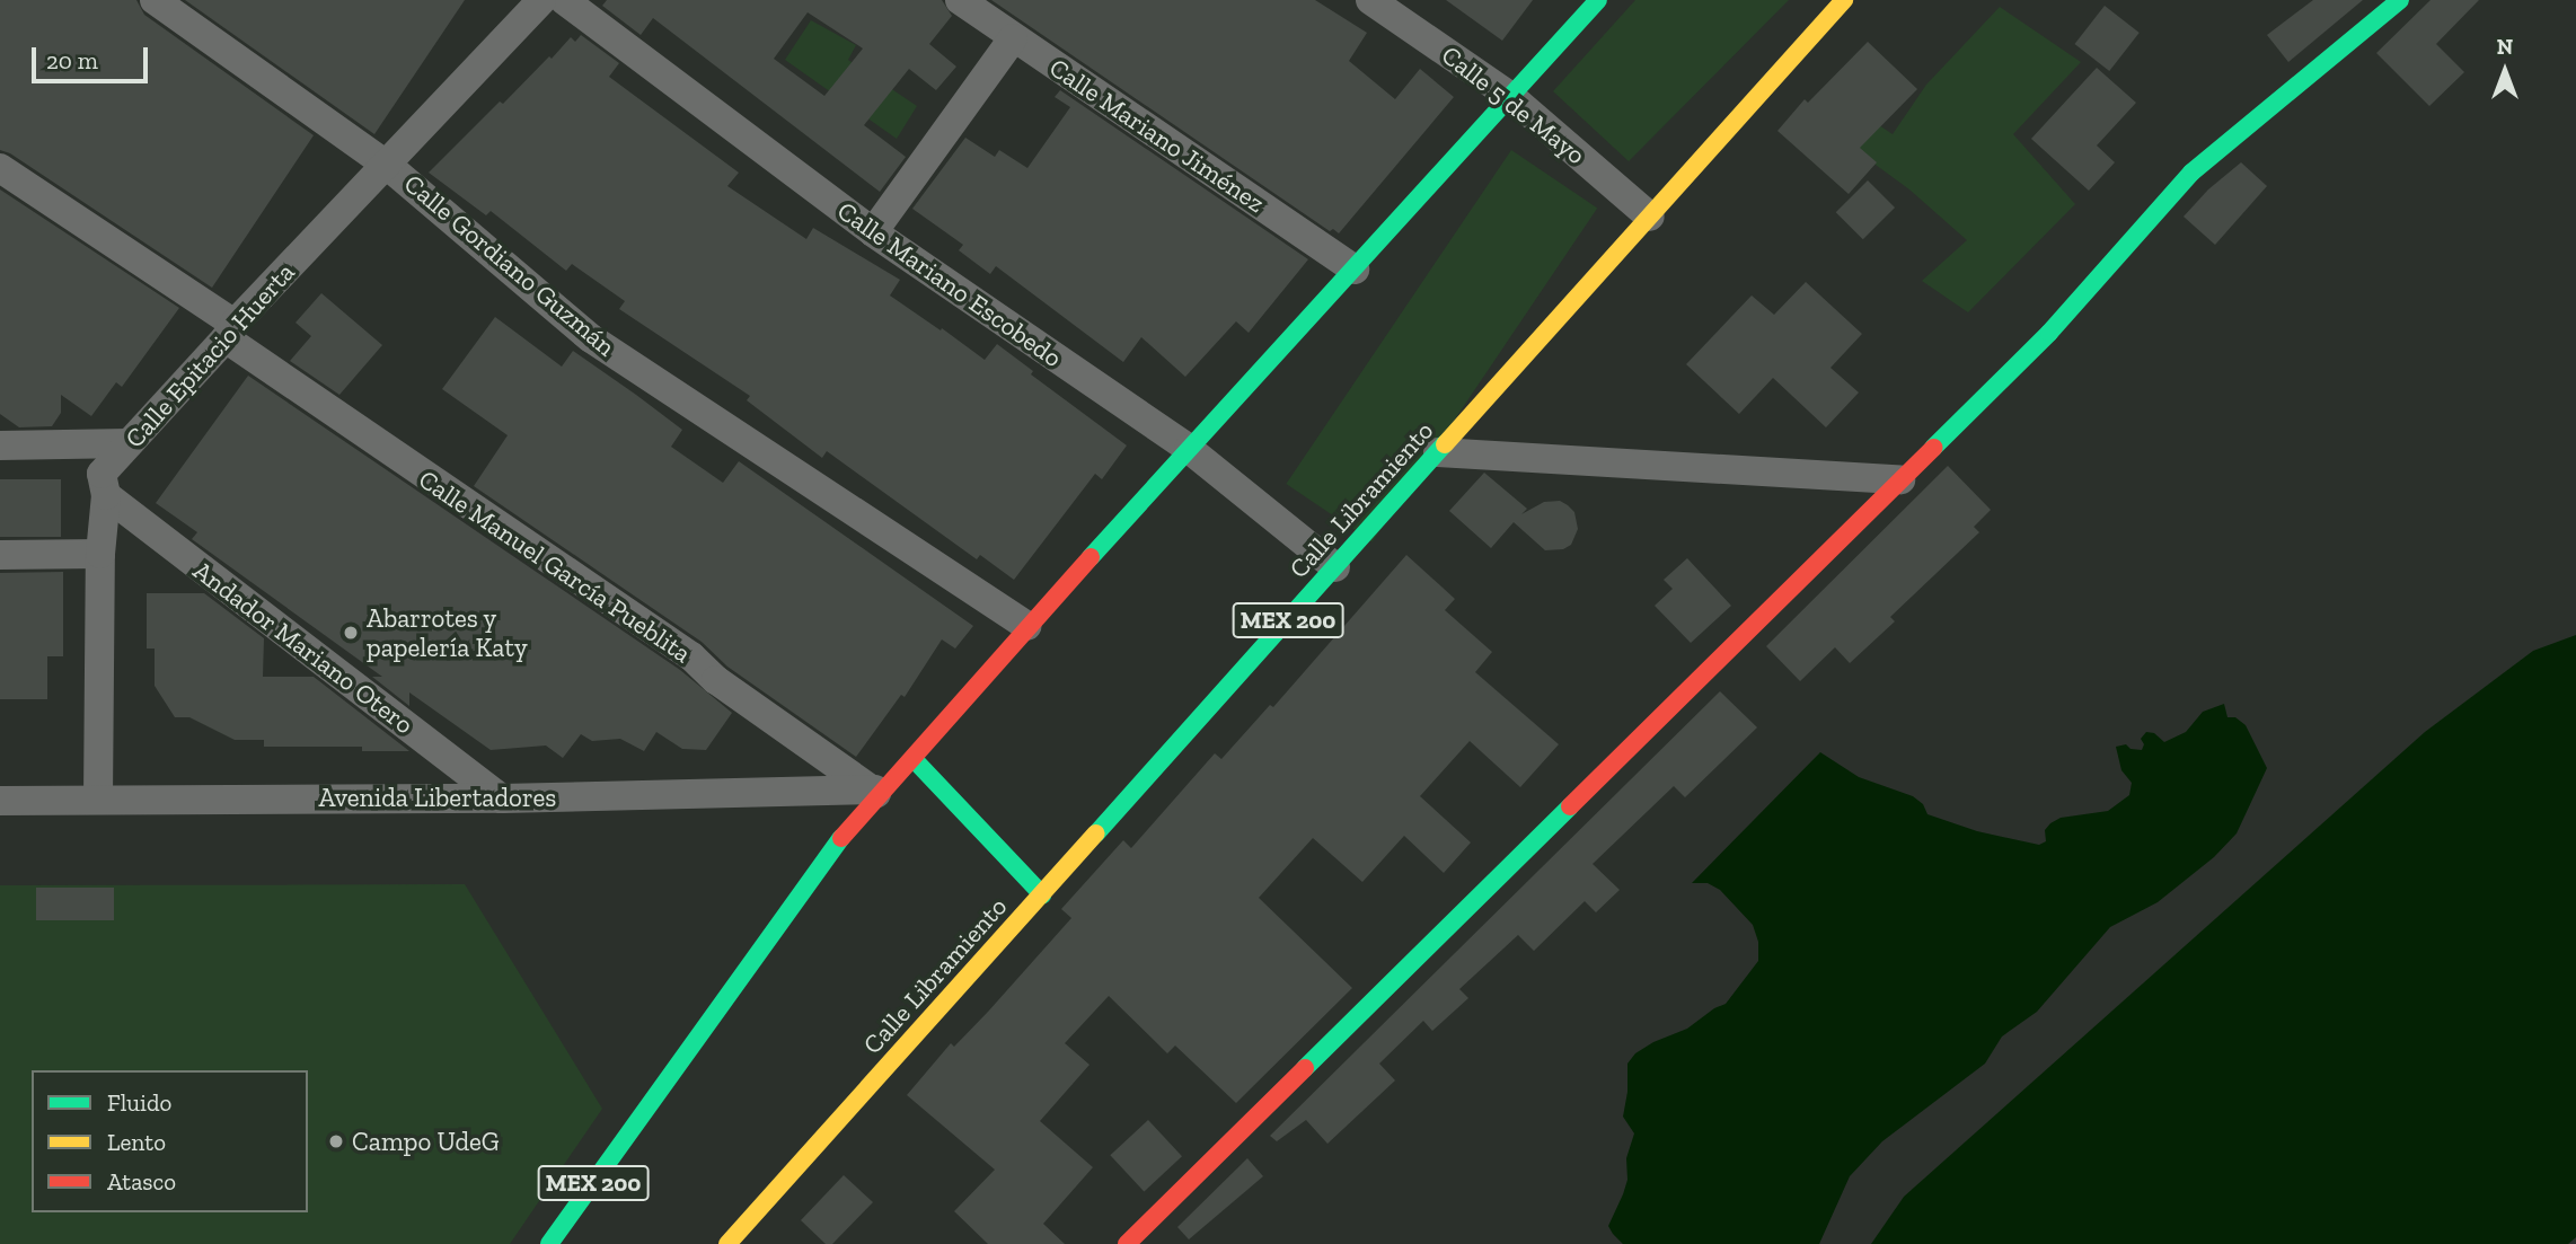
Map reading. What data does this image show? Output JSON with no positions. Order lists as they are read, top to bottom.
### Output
{
  "streets": {
    "main road": ["Calle Libramiento", "MEX 200"],
    "street": [
      "Calle 5 de Mayo",
      "Calle Mariano Jiménez",
      "Calle Gordiano Guzmán",
      "Calle Mariano Escobedo",
      "Calle Epitacio Huerta",
      "Calle Manuel García Pueblita",
      "Andador Mariano Otero",
      "Avenida Libertadores"
    ]
  },
  "crossings": [
    ["Calle 5 de Mayo", "Calle Libramiento"],
    ["Calle 5 de Mayo", "MEX 200"],
    ["Calle Mariano Jiménez", "MEX 200"],
    ["Calle Gordiano Guzmán", "Calle Epitacio Huerta"],
    ["Calle Gordiano Guzmán", "MEX 200"],
    ["Calle Mariano Escobedo", "Calle Libramiento"],
    ["Calle Mariano Escobedo", "MEX 200"],
    ["Calle Epitacio Huerta", "Calle Manuel García Pueblita"],
    ["Calle Epitacio Huerta", "Andador Mariano Otero"],
    ["Calle Epitacio Huerta", "Avenida Libertadores"],
    ["Calle Manuel García Pueblita", "MEX 200"],
    ["Calle Manuel García Pueblita", "Avenida Libertadores"],
    ["MEX 200", "Avenida Libertadores"],
    ["Andador Mariano Otero", "Avenida Libertadores"]
  ],
  "places": ["Abarrotes y papelería Katy", "Campo UdeG"],
  "legend": ["Fluido", "Lento", "Atasco"],
  "scale_bar": "20 m",
  "north": "top"
}
